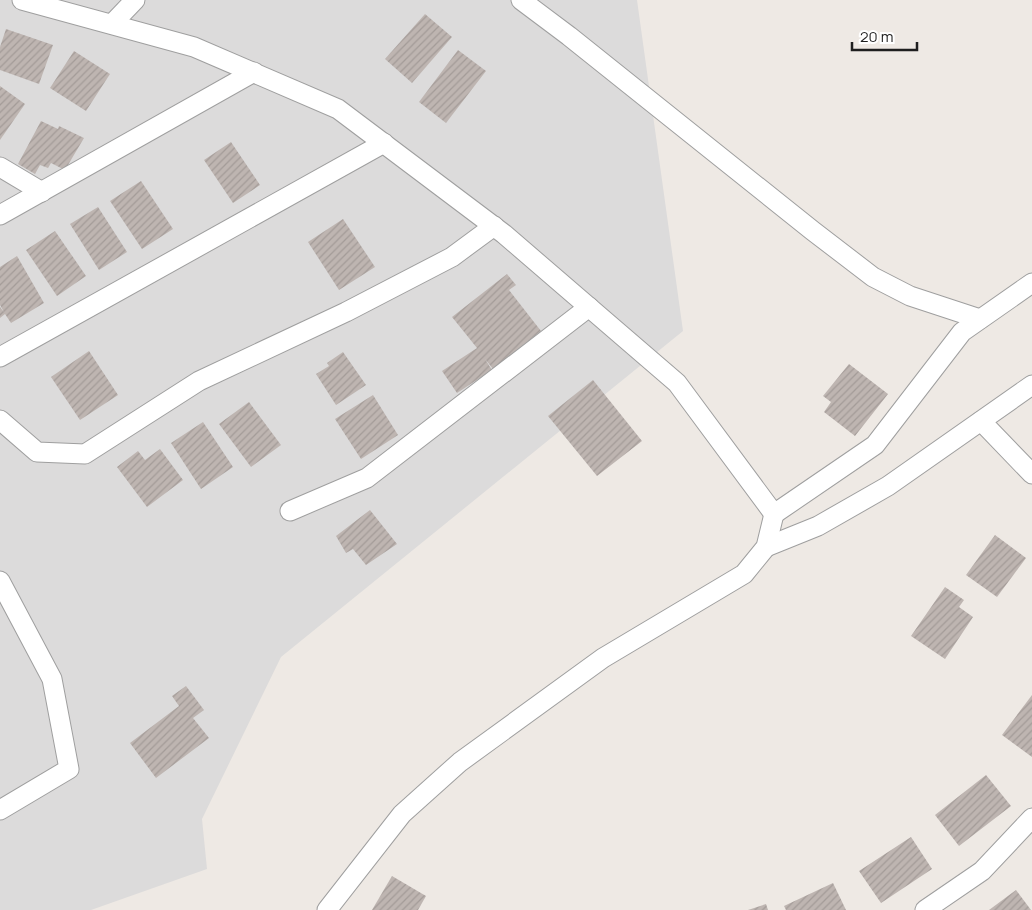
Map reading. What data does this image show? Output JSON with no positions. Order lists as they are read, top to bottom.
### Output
{
  "scale_bar": "20 m"
}
